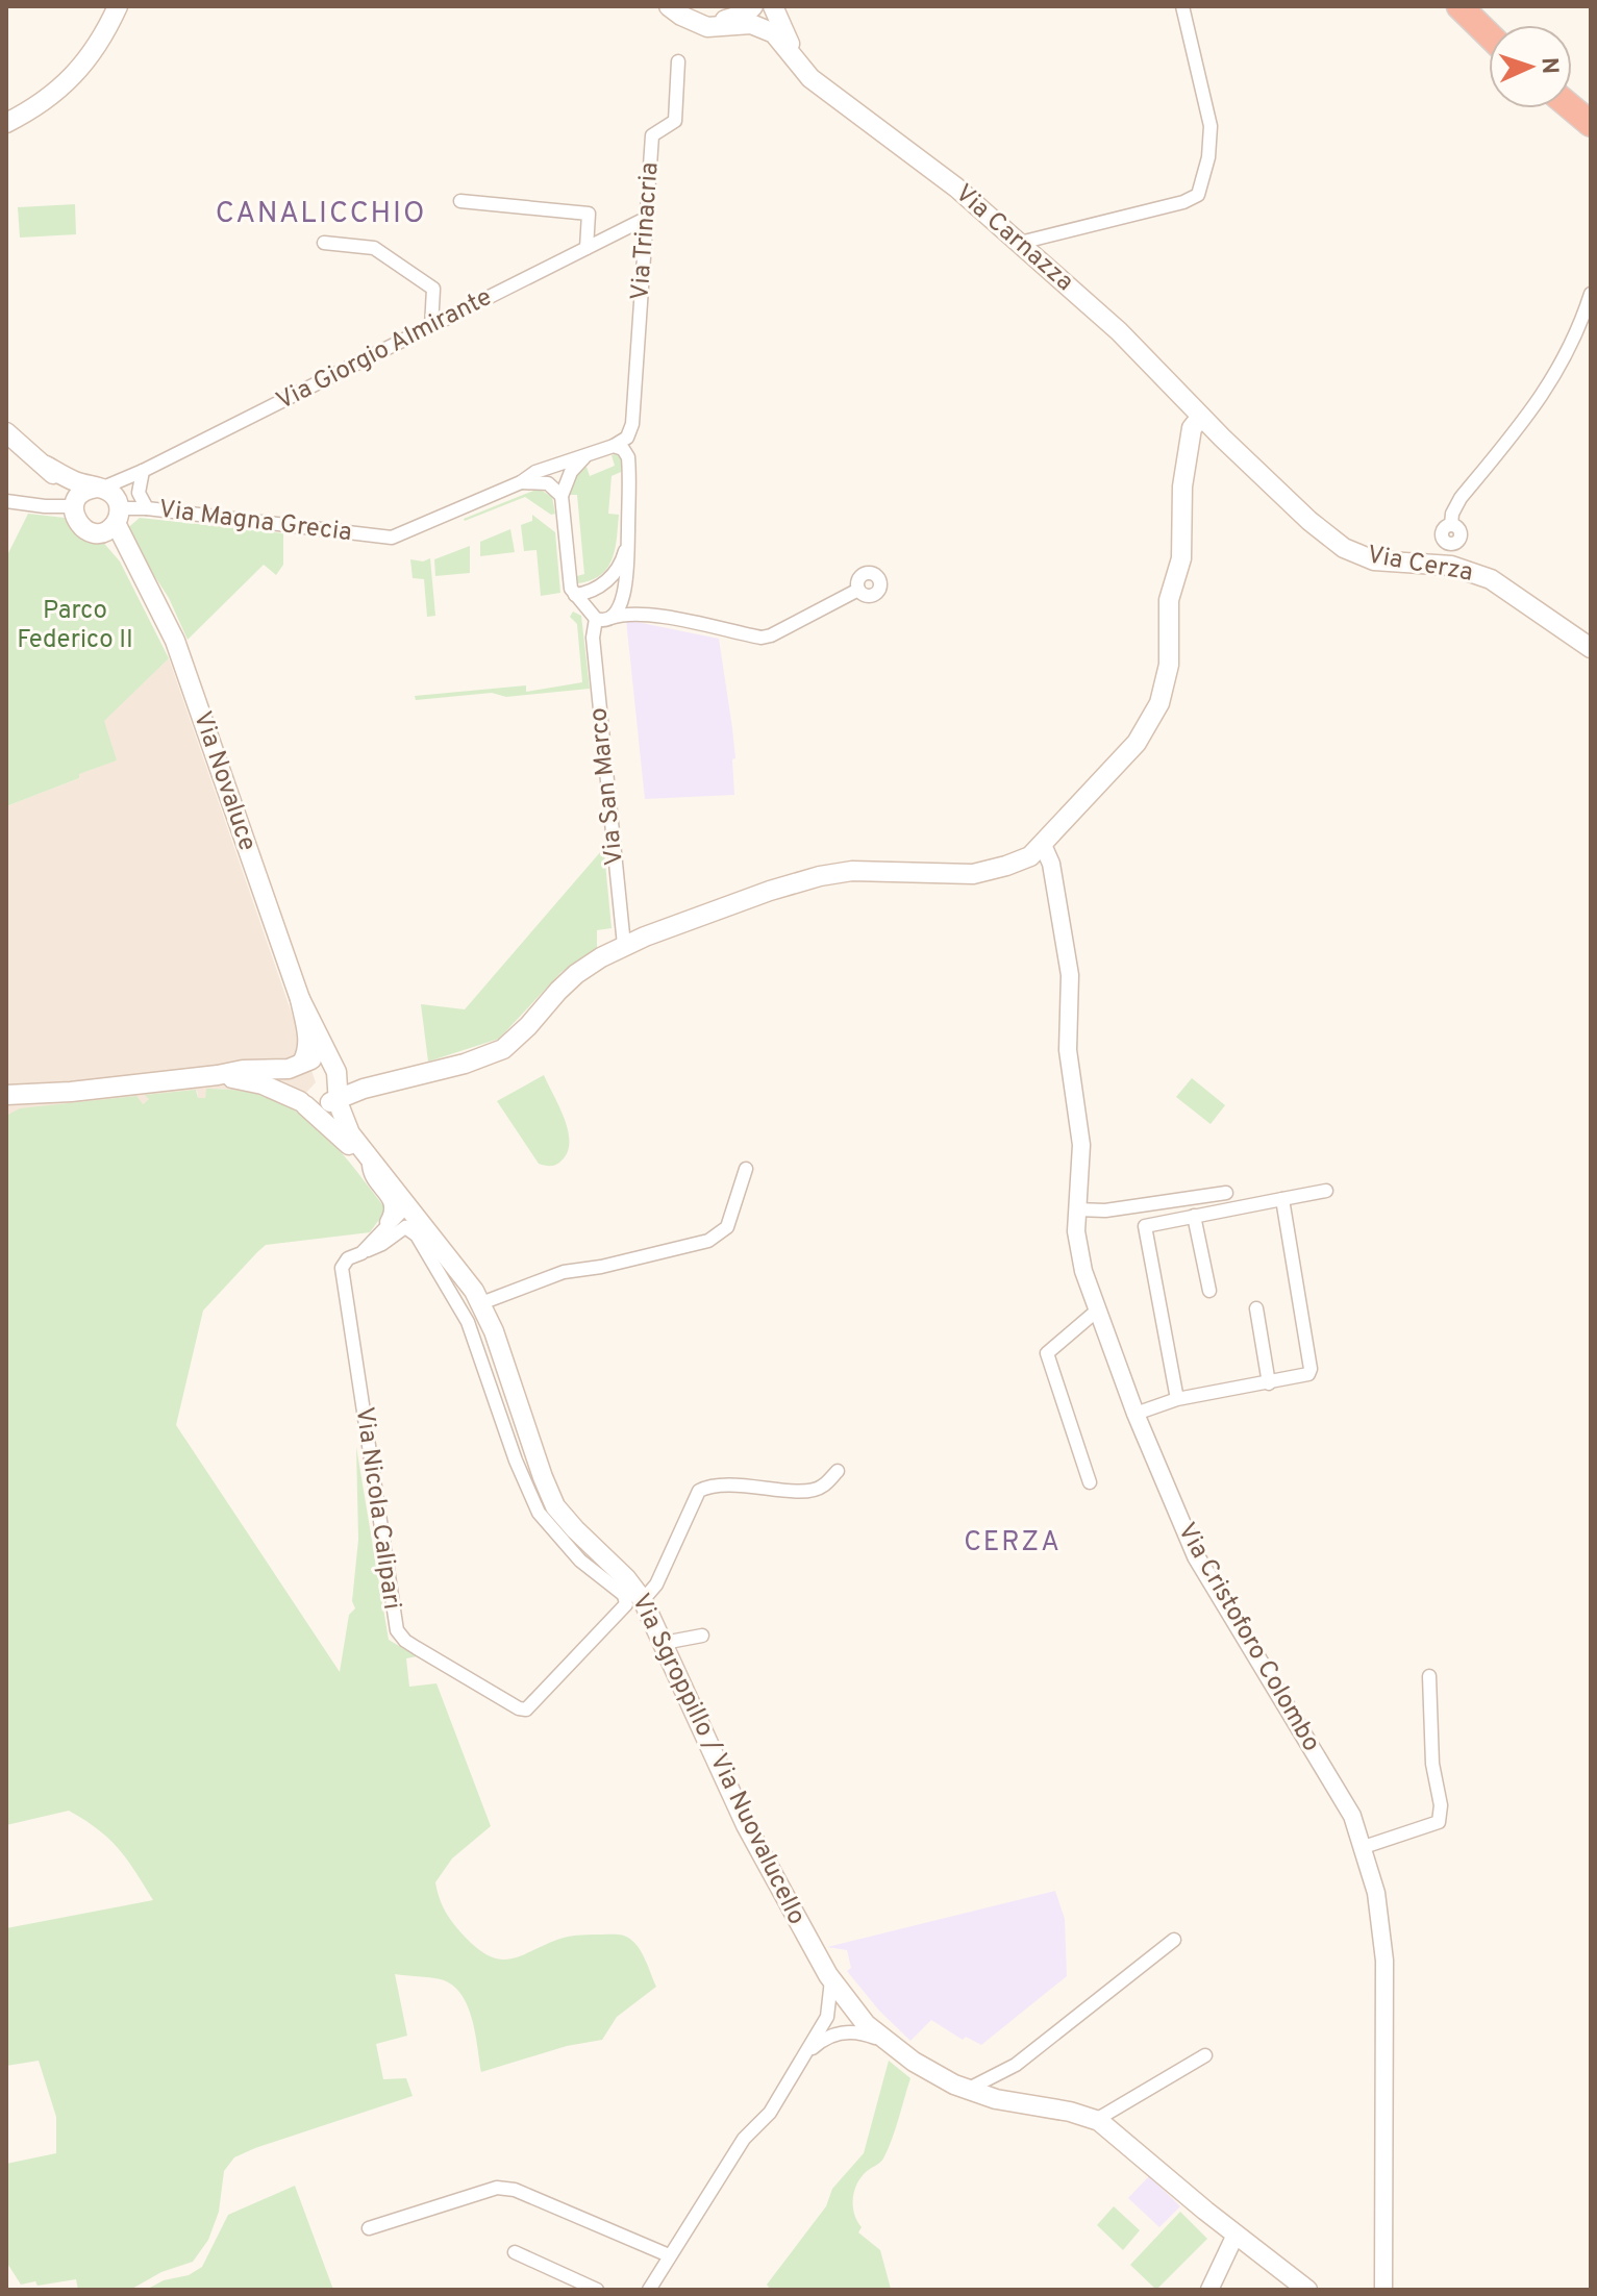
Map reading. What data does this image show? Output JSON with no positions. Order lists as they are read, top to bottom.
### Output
{
  "streets": {
    "main road": [
      "Via Carnazza",
      "Via Cerza",
      "Via Novaluce",
      "Via Sgroppillo / Via Nuovalucello"
    ],
    "street": [
      "Via Trinacria",
      "Via Giorgio Almirante",
      "Via Magna Grecia",
      "Via San Marco",
      "Via Nicola Calipari",
      "Via Cristoforo Colombo"
    ]
  },
  "crossings": [
    ["Via Trinacria", "Via Giorgio Almirante"],
    ["Via Carnazza", "Via Cerza"],
    ["Via Giorgio Almirante", "Via Magna Grecia"],
    ["Via Giorgio Almirante", "Via Novaluce"],
    ["Via Magna Grecia", "Via Novaluce"],
    ["Via Nicola Calipari", "Via Sgroppillo / Via Nuovalucello"]
  ],
  "districts": ["CANALICCHIO", "CERZA"],
  "parks": ["Parco Federico II"],
  "north": "right"
}
